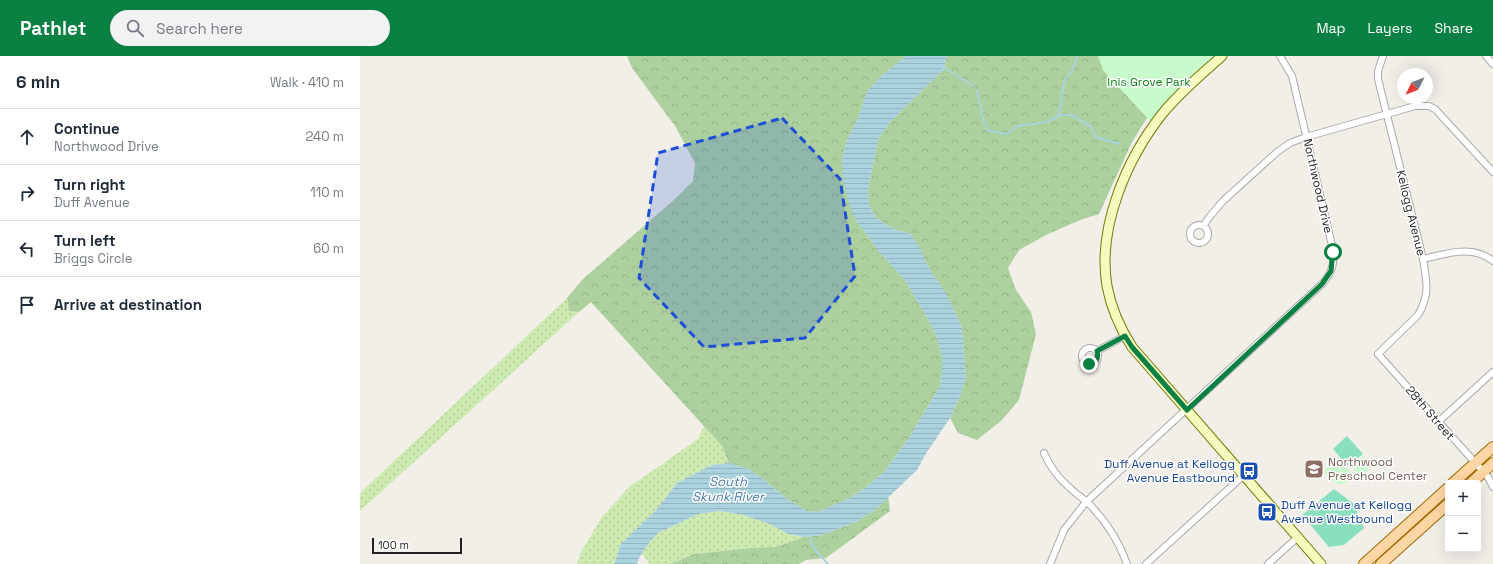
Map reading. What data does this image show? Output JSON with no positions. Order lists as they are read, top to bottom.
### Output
{
  "streets": {
    "street": ["Northwood Drive", "Kellogg Avenue", "28th Street"]
  },
  "crossings": [
    ["Kellogg Avenue", "28th Street"]
  ],
  "water": ["South Skunk River"],
  "parks": ["Inis Grove Park"],
  "places": {
    "school or university": ["Northwood Preschool Center"],
    "bus stop": ["Duff Avenue at Kellogg Avenue Eastbound", "Duff Avenue at Kellogg Avenue Westbound"]
  },
  "scale_bar": "100 m",
  "north": "bottom left",
  "page": {
    "header": "Pathlet",
    "search": "Search here",
    "nav": ["Map", "Layers", "Share"],
    "heading": ["6 min", "Walk · 410 m"],
    "list": [
      ["Continue", "Northwood Drive", "240 m"],
      ["Turn right", "Duff Avenue", "110 m"],
      ["Turn left", "Briggs Circle", "60 m"],
      "Arrive at destination"
    ],
    "map_buttons": ["+", "−"],
    "scale": "100 m"
  }
}
